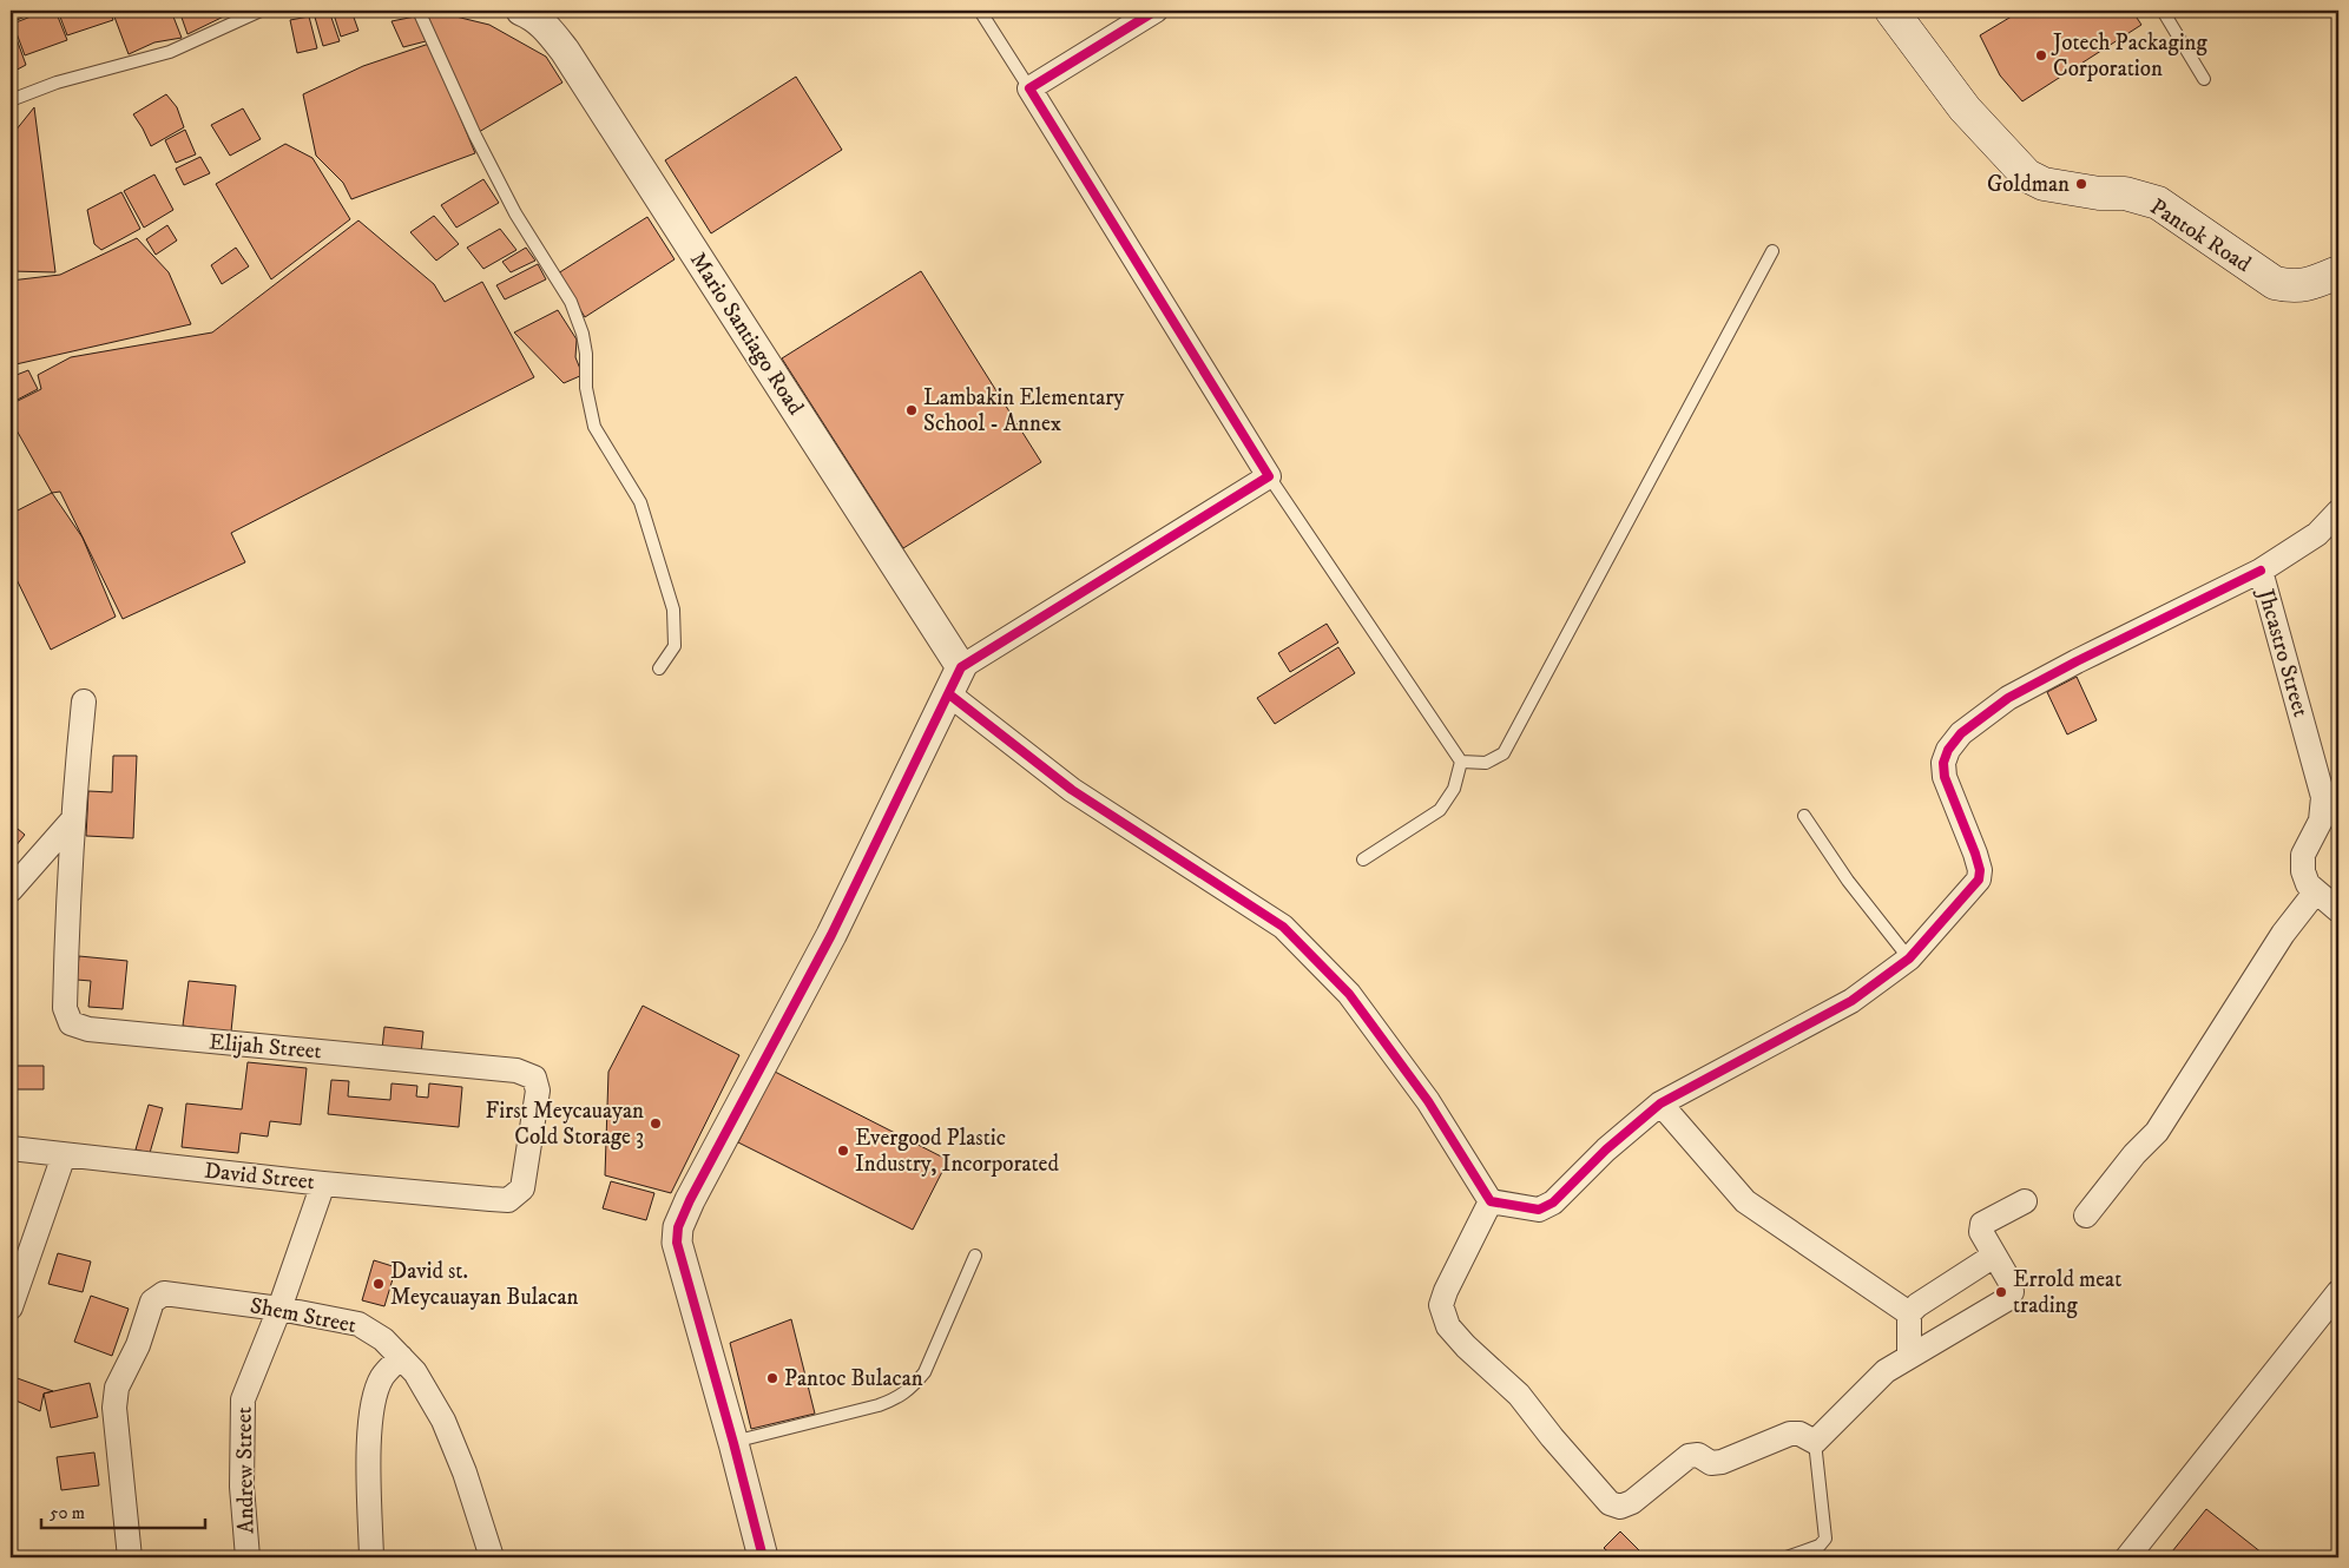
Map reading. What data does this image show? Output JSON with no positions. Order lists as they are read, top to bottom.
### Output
{
  "streets": {
    "main road": ["Pantok Road"],
    "street": [
      "Mario Santiago Road",
      "Jhcastro Street",
      "Elijah Street",
      "David Street",
      "Shem Street",
      "Andrew Street"
    ]
  },
  "crossings": [
    ["Elijah Street", "David Street"],
    ["David Street", "Andrew Street"],
    ["Shem Street", "Andrew Street"]
  ],
  "places": [
    "Jotech Packaging Corporation",
    "Goldman",
    "Lambakin Elementary School - Annex",
    "First Meycauayan Cold Storage 3",
    "Evergood Plastic Industry, Incorporated",
    "David st. Meycauayan Bulacan",
    "Errold meat trading",
    "Pantoc Bulacan"
  ],
  "scale_bar": "50 m"
}
